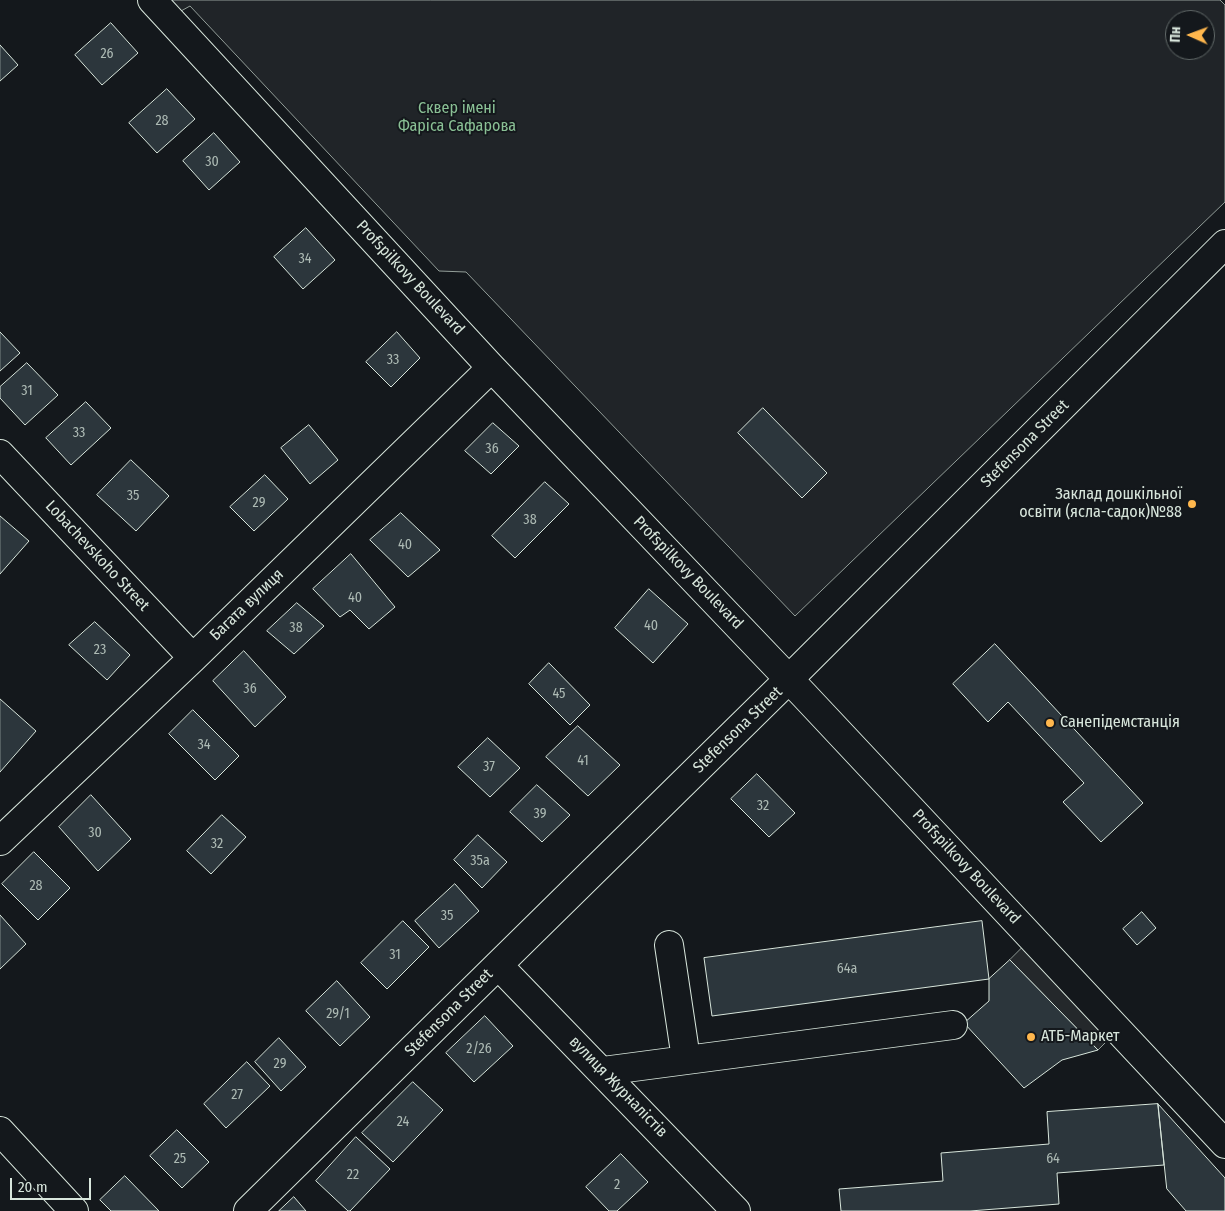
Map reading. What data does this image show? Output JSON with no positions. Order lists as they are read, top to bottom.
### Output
{
  "streets": {
    "street": [
      "Profspilkovy Boulevard",
      "Stefensona Street",
      "Lobachevskoho Street",
      "Багата вулиця",
      "вулиця Журналістів"
    ]
  },
  "crossings": [
    ["Profspilkovy Boulevard", "Stefensona Street"],
    ["Profspilkovy Boulevard", "Багата вулиця"],
    ["Stefensona Street", "вулиця Журналістів"],
    ["Lobachevskoho Street", "Багата вулиця"]
  ],
  "parks": ["Сквер імені Фаріса Сафарова"],
  "places": ["Заклад дошкільної освіти (ясла-садок)№88", "Санепідемстанція", "АТБ-Маркет"],
  "house_numbers": [
    "26",
    "28",
    "30",
    "34",
    "33",
    "31",
    "33",
    "36",
    "35",
    "29",
    "38",
    "40",
    "40",
    "40",
    "38",
    "23",
    "36",
    "45",
    "34",
    "41",
    "37",
    "32",
    "39",
    "30",
    "32",
    "35а",
    "28",
    "35",
    "31",
    "64а",
    "29/1",
    "2/26",
    "29",
    "27",
    "24",
    "25",
    "64",
    "22",
    "2"
  ],
  "scale_bar": "20 m",
  "north": "left"
}
